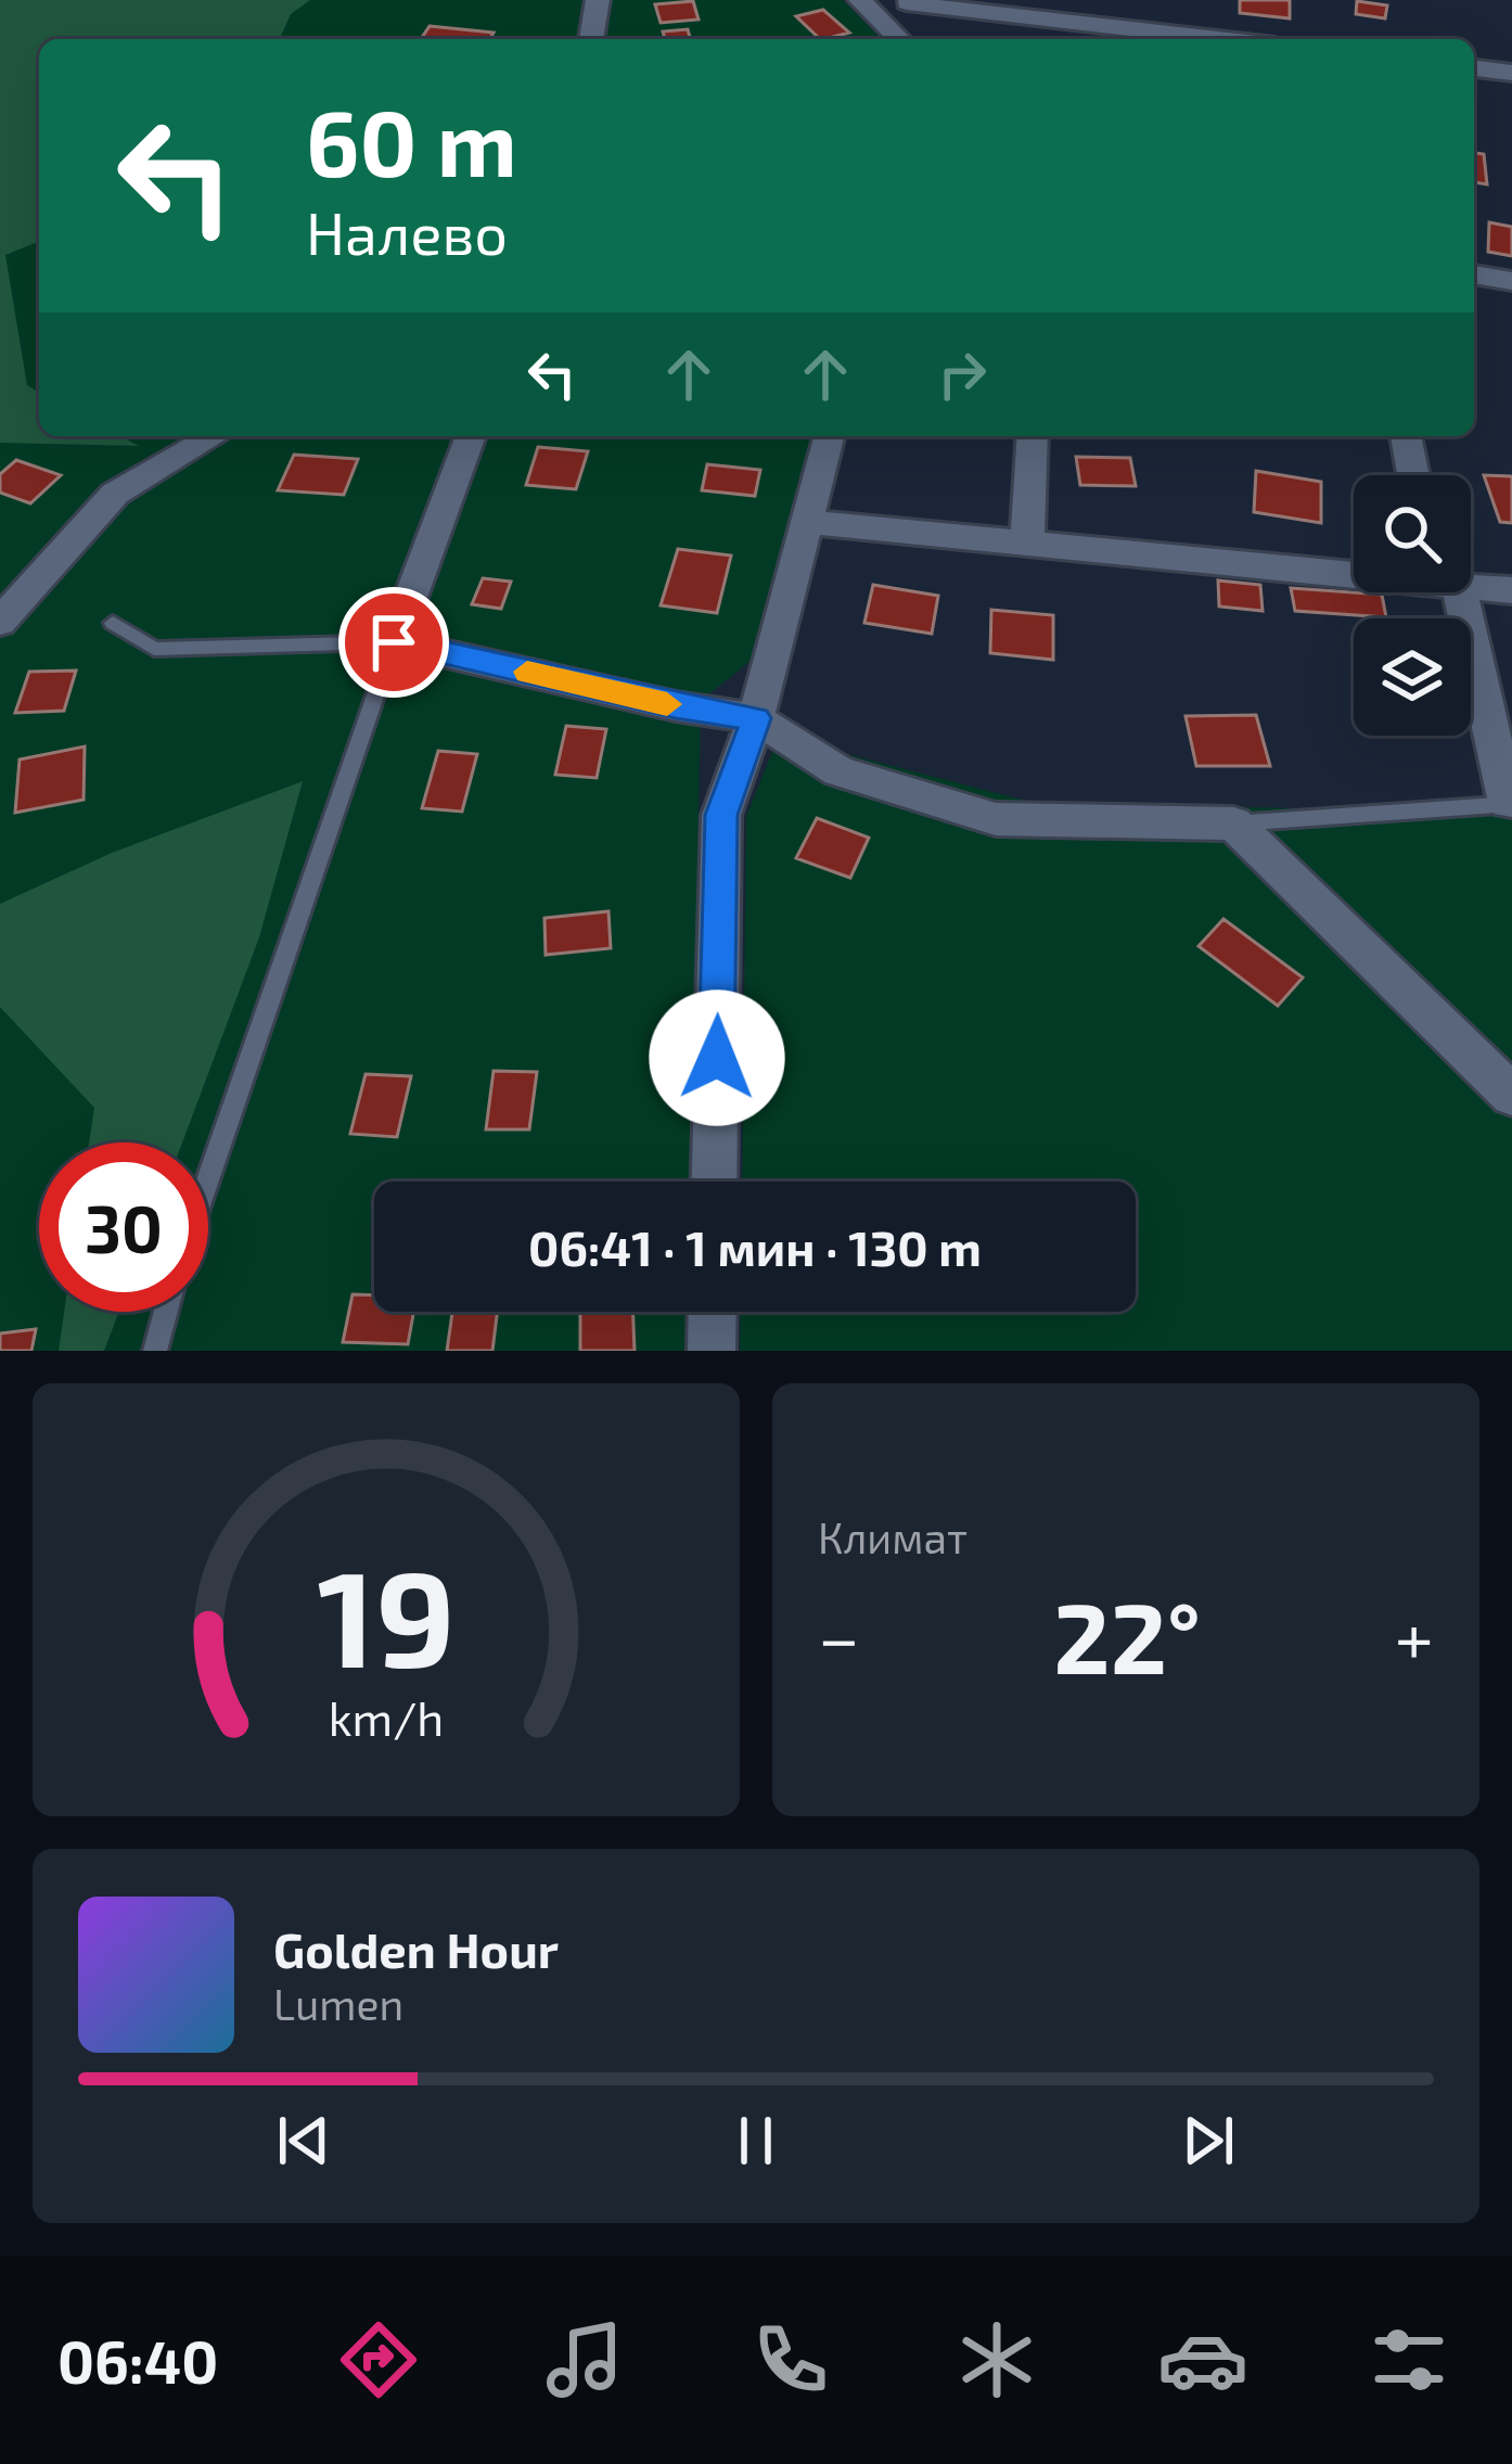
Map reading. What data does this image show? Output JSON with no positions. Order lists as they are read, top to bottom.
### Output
{
  "page": {
    "turn": ["60 m", "Налево"],
    "limit": "30",
    "trip": "06:41 · 1 мин · 130 m",
    "tile": "Климат",
    "heat": ["−", "22°", "+"],
    "song": ["Golden Hour", "Lumen"],
    "tabs": "06:40",
    "gauge": ["19", "km/h"]
  }
}
